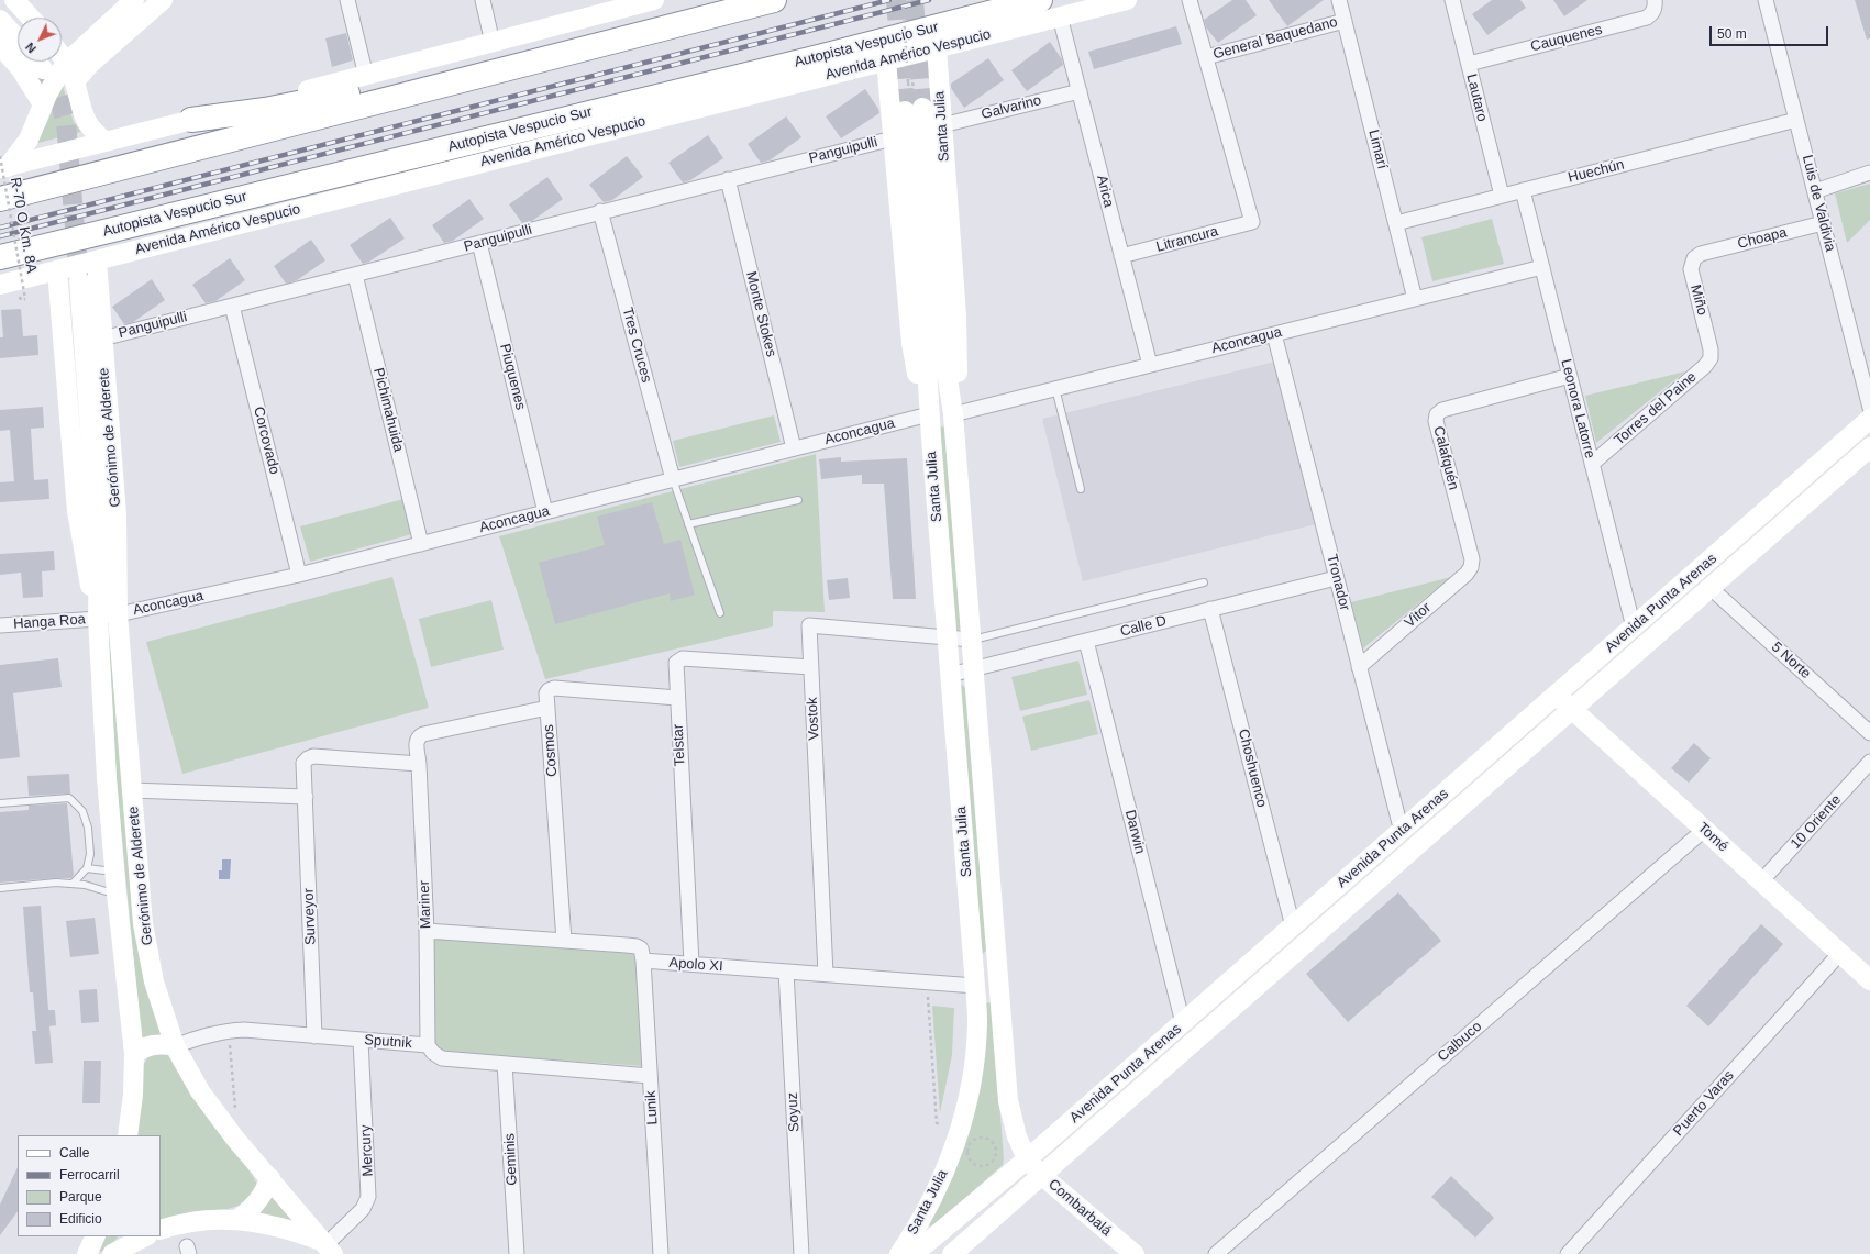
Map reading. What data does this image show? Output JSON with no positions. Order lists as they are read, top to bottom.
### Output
{
  "streets": {
    "highway": ["Autopista Vespucio Sur"],
    "main road": [
      "Avenida Américo Vespucio",
      "Santa Julia",
      "Gerónimo de Alderete",
      "Avenida Punta Arenas",
      "Tomé",
      "Combarbalá"
    ],
    "street": [
      "General Baquedano",
      "Cauquenes",
      "Lautaro",
      "Galvarino",
      "Limarí",
      "Panguipulli",
      "Huechún",
      "Arica",
      "Luis de Valdivia",
      "Choapa",
      "Litrancura",
      "Miño",
      "Monte Stokes",
      "Aconcagua",
      "Tres Cruces",
      "Piuquenes",
      "Leonora Latorre",
      "Torres del Paine",
      "Pichimahuida",
      "Corcovado",
      "Calafquén",
      "Tronador",
      "Vitor",
      "Hanga Roa",
      "Calle D",
      "5 Norte",
      "Vostok",
      "Telstar",
      "Cosmos",
      "Choshuenco",
      "10 Oriente",
      "Darwin",
      "Mariner",
      "Surveyor",
      "Apolo XI",
      "Sputnik",
      "Calbuco",
      "Puerto Varas",
      "Lunik",
      "Soyuz",
      "Mercury",
      "Geminis"
    ],
    "path": ["R-70 O Km. 8A"]
  },
  "crossings": [
    ["General Baquedano", "Limarí"],
    ["General Baquedano", "Litrancura"],
    ["Cauquenes", "Lautaro"],
    ["Avenida Américo Vespucio", "Santa Julia"],
    ["Avenida Américo Vespucio", "Arica"],
    ["Avenida Américo Vespucio", "Gerónimo de Alderete"],
    ["Lautaro", "Huechún"],
    ["Galvarino", "Santa Julia"],
    ["Galvarino", "Arica"],
    ["Santa Julia", "Panguipulli"],
    ["Santa Julia", "Aconcagua"],
    ["Santa Julia", "Avenida Punta Arenas"],
    ["Santa Julia", "Calle D"],
    ["Santa Julia", "Vostok"],
    ["Santa Julia", "Apolo XI"],
    ["Santa Julia", "Combarbalá"],
    ["Limarí", "Huechún"],
    ["Limarí", "Aconcagua"],
    ["Panguipulli", "Monte Stokes"],
    ["Panguipulli", "Tres Cruces"],
    ["Panguipulli", "Piuquenes"],
    ["Panguipulli", "Pichimahuida"],
    ["Panguipulli", "Gerónimo de Alderete"],
    ["Panguipulli", "Corcovado"],
    ["Huechún", "Luis de Valdivia"],
    ["Huechún", "Leonora Latorre"],
    ["Arica", "Litrancura"],
    ["Arica", "Aconcagua"],
    ["Luis de Valdivia", "Choapa"],
    ["Choapa", "Miño"],
    ["Miño", "Torres del Paine"],
    ["Monte Stokes", "Aconcagua"],
    ["Aconcagua", "Tres Cruces"],
    ["Aconcagua", "Piuquenes"],
    ["Aconcagua", "Leonora Latorre"],
    ["Aconcagua", "Pichimahuida"],
    ["Aconcagua", "Gerónimo de Alderete"],
    ["Aconcagua", "Corcovado"],
    ["Aconcagua", "Tronador"],
    ["Aconcagua", "Hanga Roa"],
    ["Leonora Latorre", "Torres del Paine"],
    ["Leonora Latorre", "Calafquén"],
    ["Leonora Latorre", "Avenida Punta Arenas"],
    ["Gerónimo de Alderete", "Hanga Roa"],
    ["Gerónimo de Alderete", "Sputnik"],
    ["Gerónimo de Alderete", "Mercury"],
    ["Calafquén", "Vitor"],
    ["Tronador", "Avenida Punta Arenas"],
    ["Tronador", "Vitor"],
    ["Tronador", "Calle D"],
    ["Avenida Punta Arenas", "5 Norte"],
    ["Avenida Punta Arenas", "Choshuenco"],
    ["Avenida Punta Arenas", "Darwin"],
    ["Avenida Punta Arenas", "Tomé"],
    ["Avenida Punta Arenas", "Combarbalá"],
    ["Calle D", "Choshuenco"],
    ["Calle D", "Darwin"],
    ["Vostok", "Telstar"],
    ["Vostok", "Apolo XI"],
    ["Telstar", "Cosmos"],
    ["Telstar", "Apolo XI"],
    ["Cosmos", "Mariner"],
    ["10 Oriente", "Tomé"],
    ["Tomé", "Calbuco"],
    ["Tomé", "Puerto Varas"],
    ["Mariner", "Surveyor"],
    ["Mariner", "Sputnik"],
    ["Surveyor", "Sputnik"],
    ["Apolo XI", "Lunik"],
    ["Apolo XI", "Soyuz"],
    ["Sputnik", "Lunik"],
    ["Sputnik", "Mercury"],
    ["Sputnik", "Geminis"]
  ],
  "legend": [
    "Calle",
    "Ferrocarril",
    "Parque",
    "Edificio"
  ],
  "scale_bar": "50 m",
  "north": "bottom left"
}
